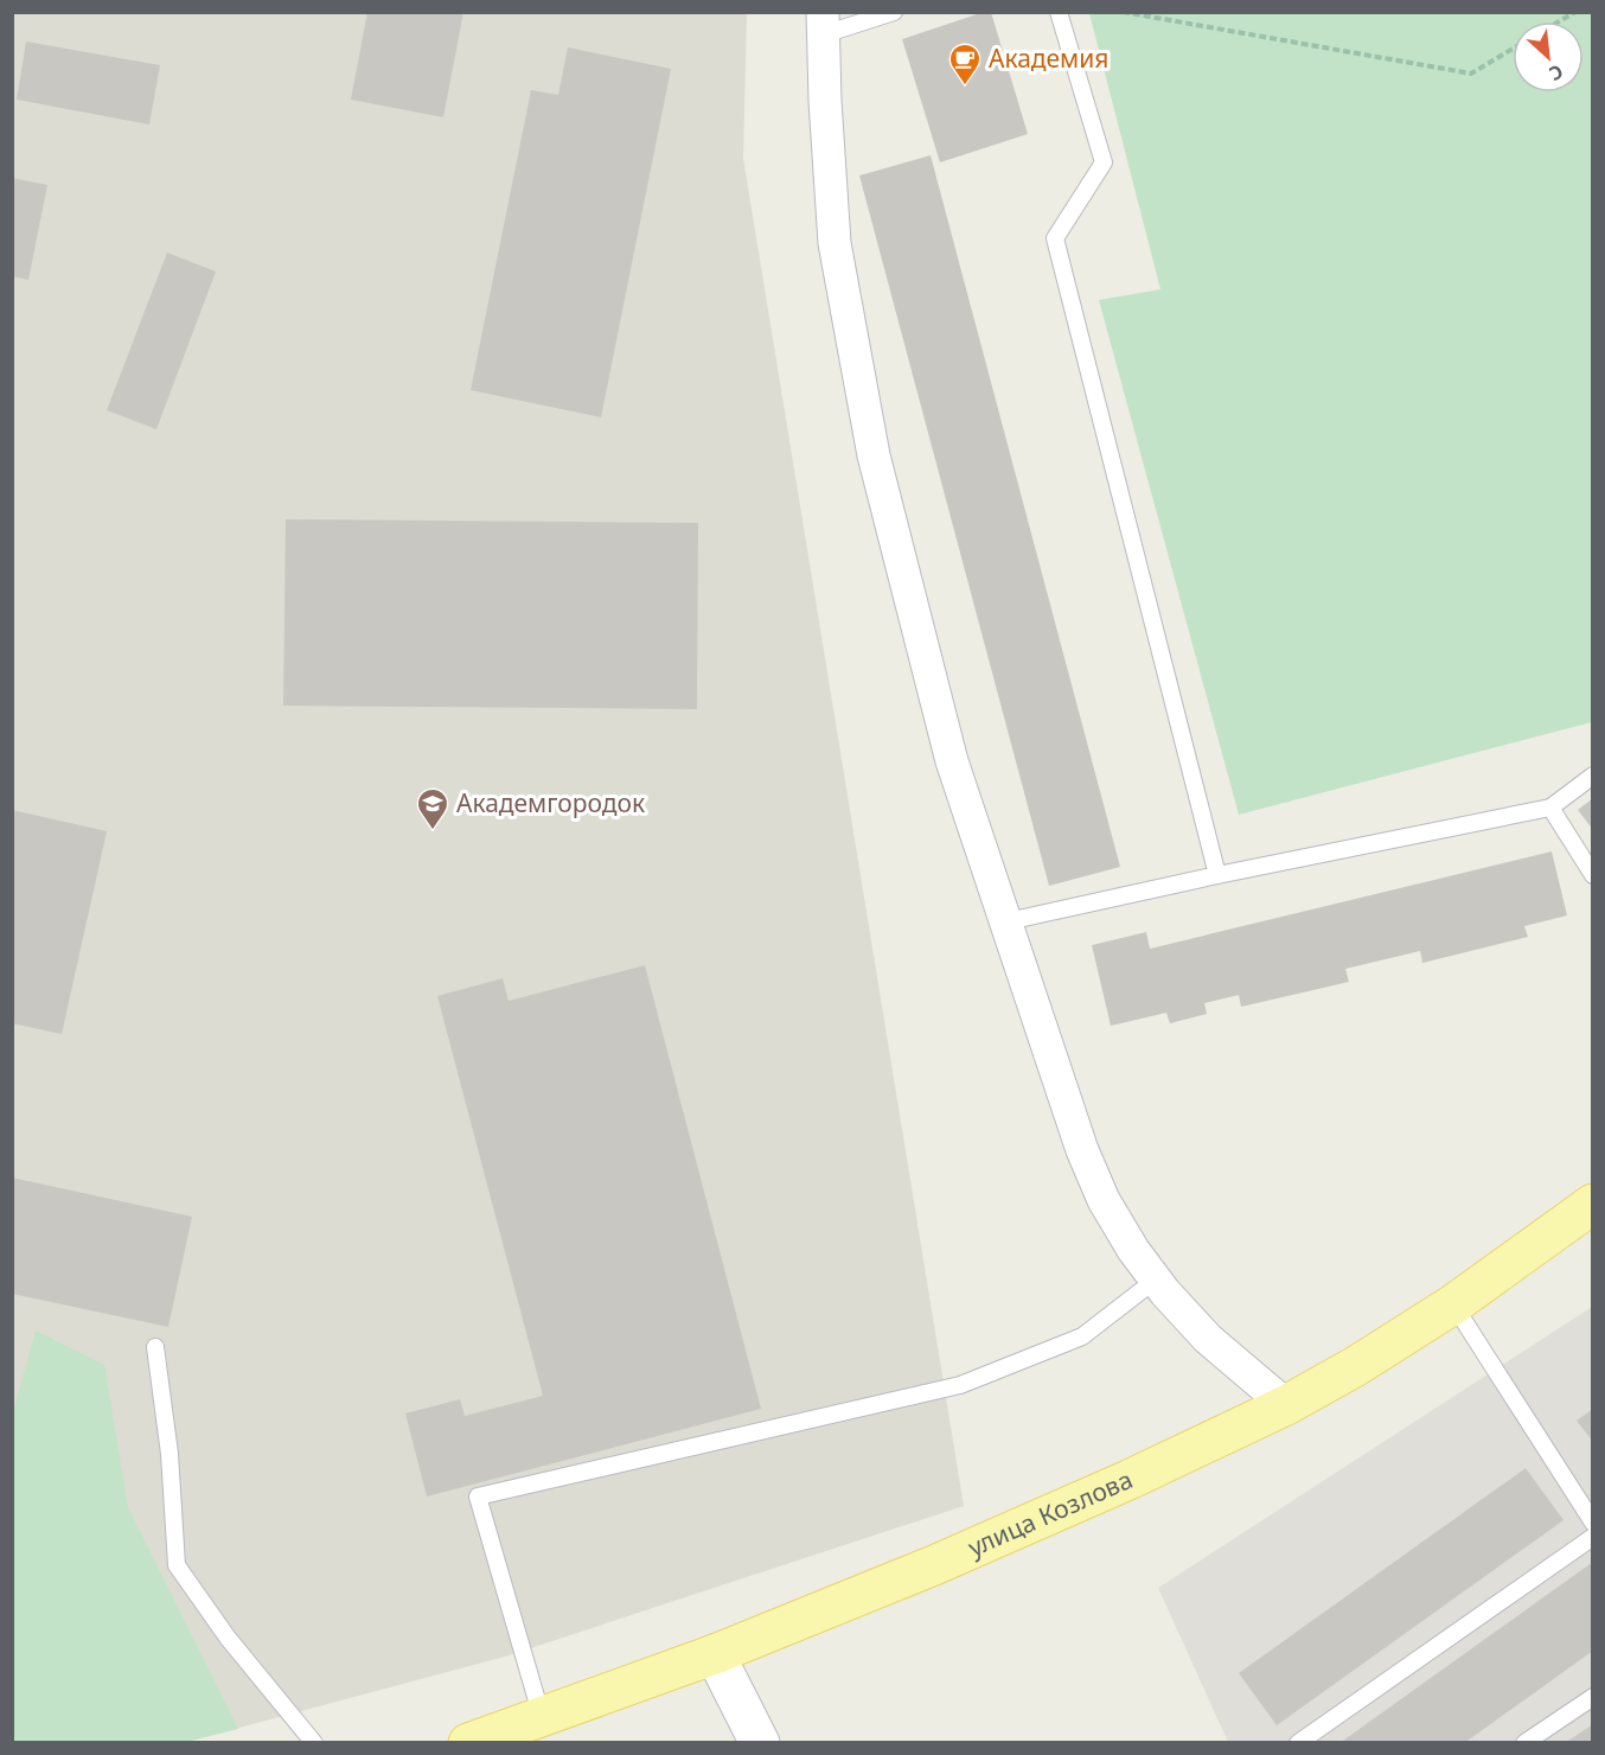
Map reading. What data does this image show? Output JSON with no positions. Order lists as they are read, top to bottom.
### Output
{
  "streets": {
    "main road": ["улица Козлова"]
  },
  "places": {
    "cafe": ["Академия"],
    "school or university": ["Академгородок"]
  },
  "north": "bottom right"
}
